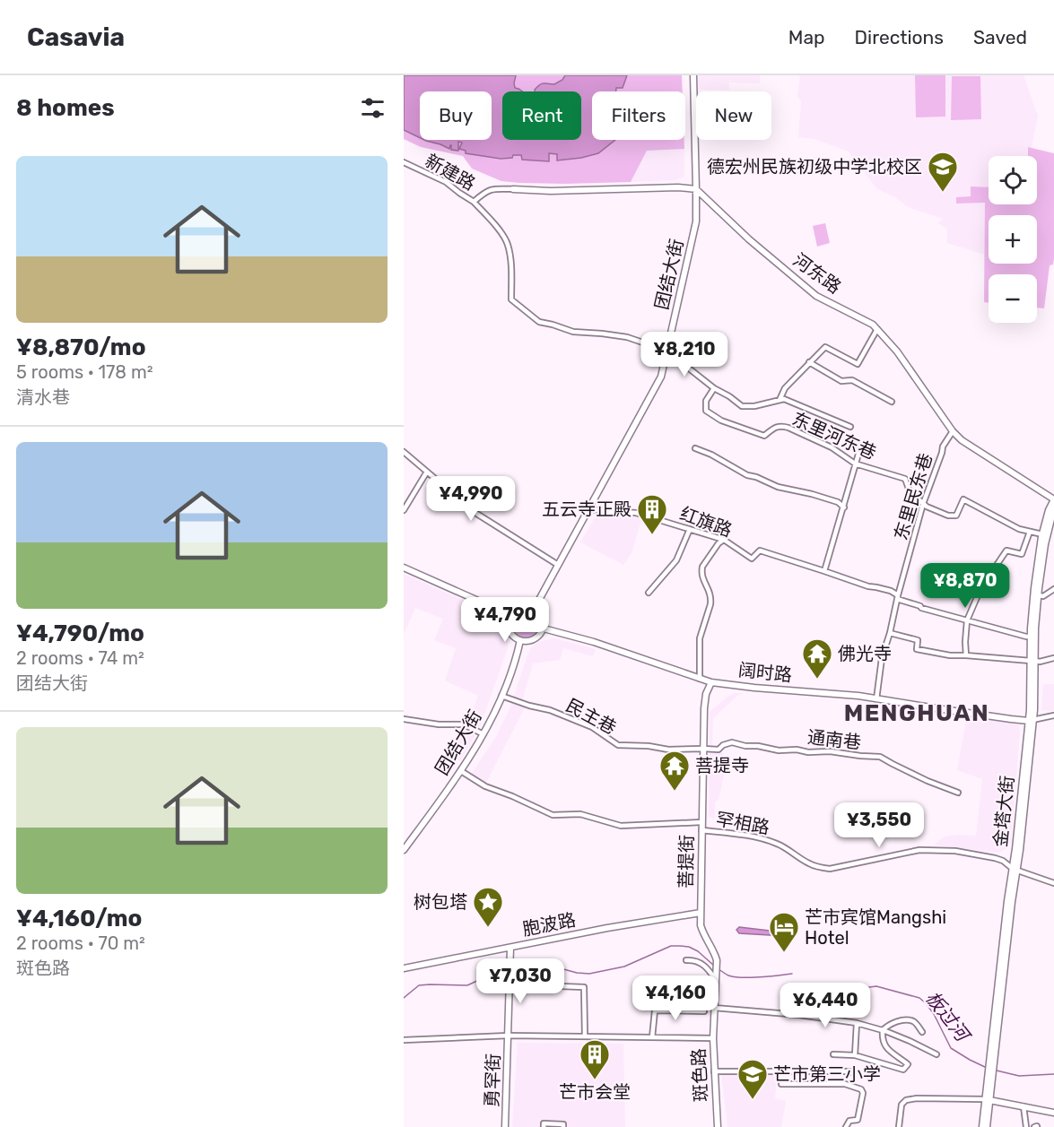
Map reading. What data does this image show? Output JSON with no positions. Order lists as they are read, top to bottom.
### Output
{
  "streets": {
    "main road": [
      "河东路",
      "团结大街",
      "阔时路",
      "金塔大街",
      "菩提街",
      "胞波路",
      "斑色路",
      "勇罕街"
    ],
    "street": [
      "新建路",
      "东里河东巷",
      "东里民东巷",
      "红旗路",
      "民主巷",
      "通南巷",
      "罕相路"
    ]
  },
  "crossings": [
    ["河东路", "团结大街"],
    ["河东路", "东里民东巷"],
    ["河东路", "金塔大街"],
    ["团结大街", "红旗路"],
    ["团结大街", "阔时路"],
    ["团结大街", "民主巷"],
    ["东里河东巷", "东里民东巷"],
    ["东里河东巷", "金塔大街"],
    ["东里民东巷", "红旗路"],
    ["东里民东巷", "阔时路"],
    ["红旗路", "金塔大街"],
    ["阔时路", "金塔大街"],
    ["阔时路", "菩提街"],
    ["民主巷", "通南巷"],
    ["民主巷", "菩提街"],
    ["通南巷", "菩提街"],
    ["金塔大街", "罕相路"],
    ["罕相路", "菩提街"],
    ["菩提街", "胞波路"],
    ["菩提街", "斑色路"],
    ["胞波路", "勇罕街"],
    ["斑色路", "勇罕街"]
  ],
  "districts": ["MENGHUAN"],
  "water": ["板过河"],
  "places": {
    "school or university": ["德宏州民族初级中学北校区", "芒市第三小学"],
    "building": ["五云寺正殿", "芒市会堂"],
    "temple": ["佛光寺", "菩提寺"],
    "place": ["树包塔"],
    "hotel": ["芒市宾馆Mangshi Hotel"]
  },
  "page": {
    "header": "Casavia",
    "nav": ["Map", "Directions", "Saved"],
    "heading": "8 homes",
    "chip": [
      "Buy",
      "Rent",
      "Filters",
      "New"
    ],
    "list": [
      {
        "name": "¥8,870/mo",
        "note": "5 rooms · 178 m² · 清水巷"
      },
      {
        "name": "¥4,790/mo",
        "note": "2 rooms · 74 m² · 团结大街"
      },
      {
        "name": "¥4,160/mo",
        "note": "2 rooms · 70 m² · 斑色路"
      }
    ],
    "map_buttons": ["+", "−"],
    "price": [
      "¥8,210",
      "¥4,990",
      "¥8,870",
      "¥4,790",
      "¥3,550",
      "¥7,030",
      "¥4,160",
      "¥6,440"
    ]
  }
}
